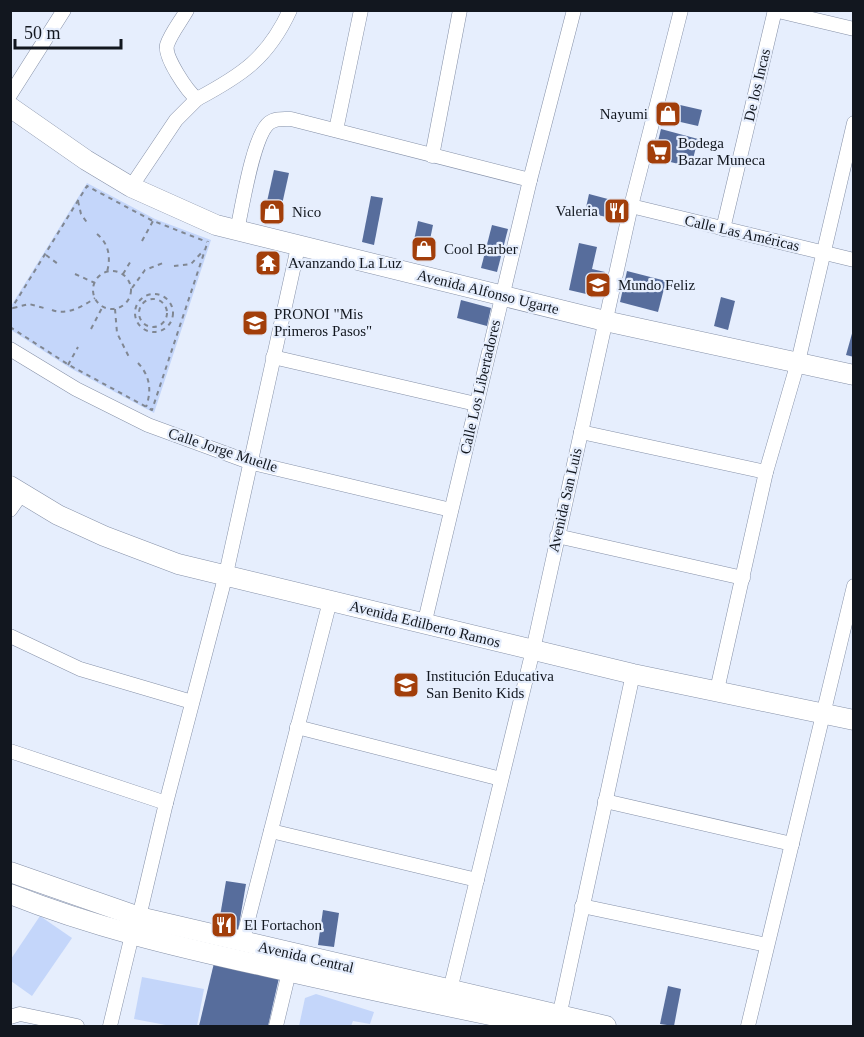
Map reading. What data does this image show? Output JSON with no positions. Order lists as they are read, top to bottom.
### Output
{
  "streets": {
    "street": [
      "De los Incas",
      "Calle Las Américas",
      "Avenida Alfonso Ugarte",
      "Calle Los Libertadores",
      "Calle Jorge Muelle",
      "Avenida San Luis",
      "Avenida Edilberto Ramos",
      "Avenida Central"
    ]
  },
  "crossings": [
    ["De los Incas", "Calle Las Américas"],
    ["Calle Las Américas", "Avenida San Luis"],
    ["Avenida Alfonso Ugarte", "Calle Los Libertadores"],
    ["Avenida Alfonso Ugarte", "Avenida San Luis"],
    ["Calle Los Libertadores", "Calle Jorge Muelle"],
    ["Calle Los Libertadores", "Avenida Edilberto Ramos"],
    ["Avenida San Luis", "Avenida Edilberto Ramos"],
    ["Avenida San Luis", "Avenida Central"]
  ],
  "places": {
    "shop": ["Nayumi", "Nico", "Cool Barber"],
    "supermarket": ["Bodega Bazar Muneca"],
    "restaurant": ["Valeria", "El Fortachon"],
    "temple": ["Avanzando La Luz"],
    "school or university": ["Mundo Feliz", "PRONOI \"Mis Primeros Pasos\"", "Institución Educativa San Benito Kids"]
  },
  "scale_bar": "50 m"
}
